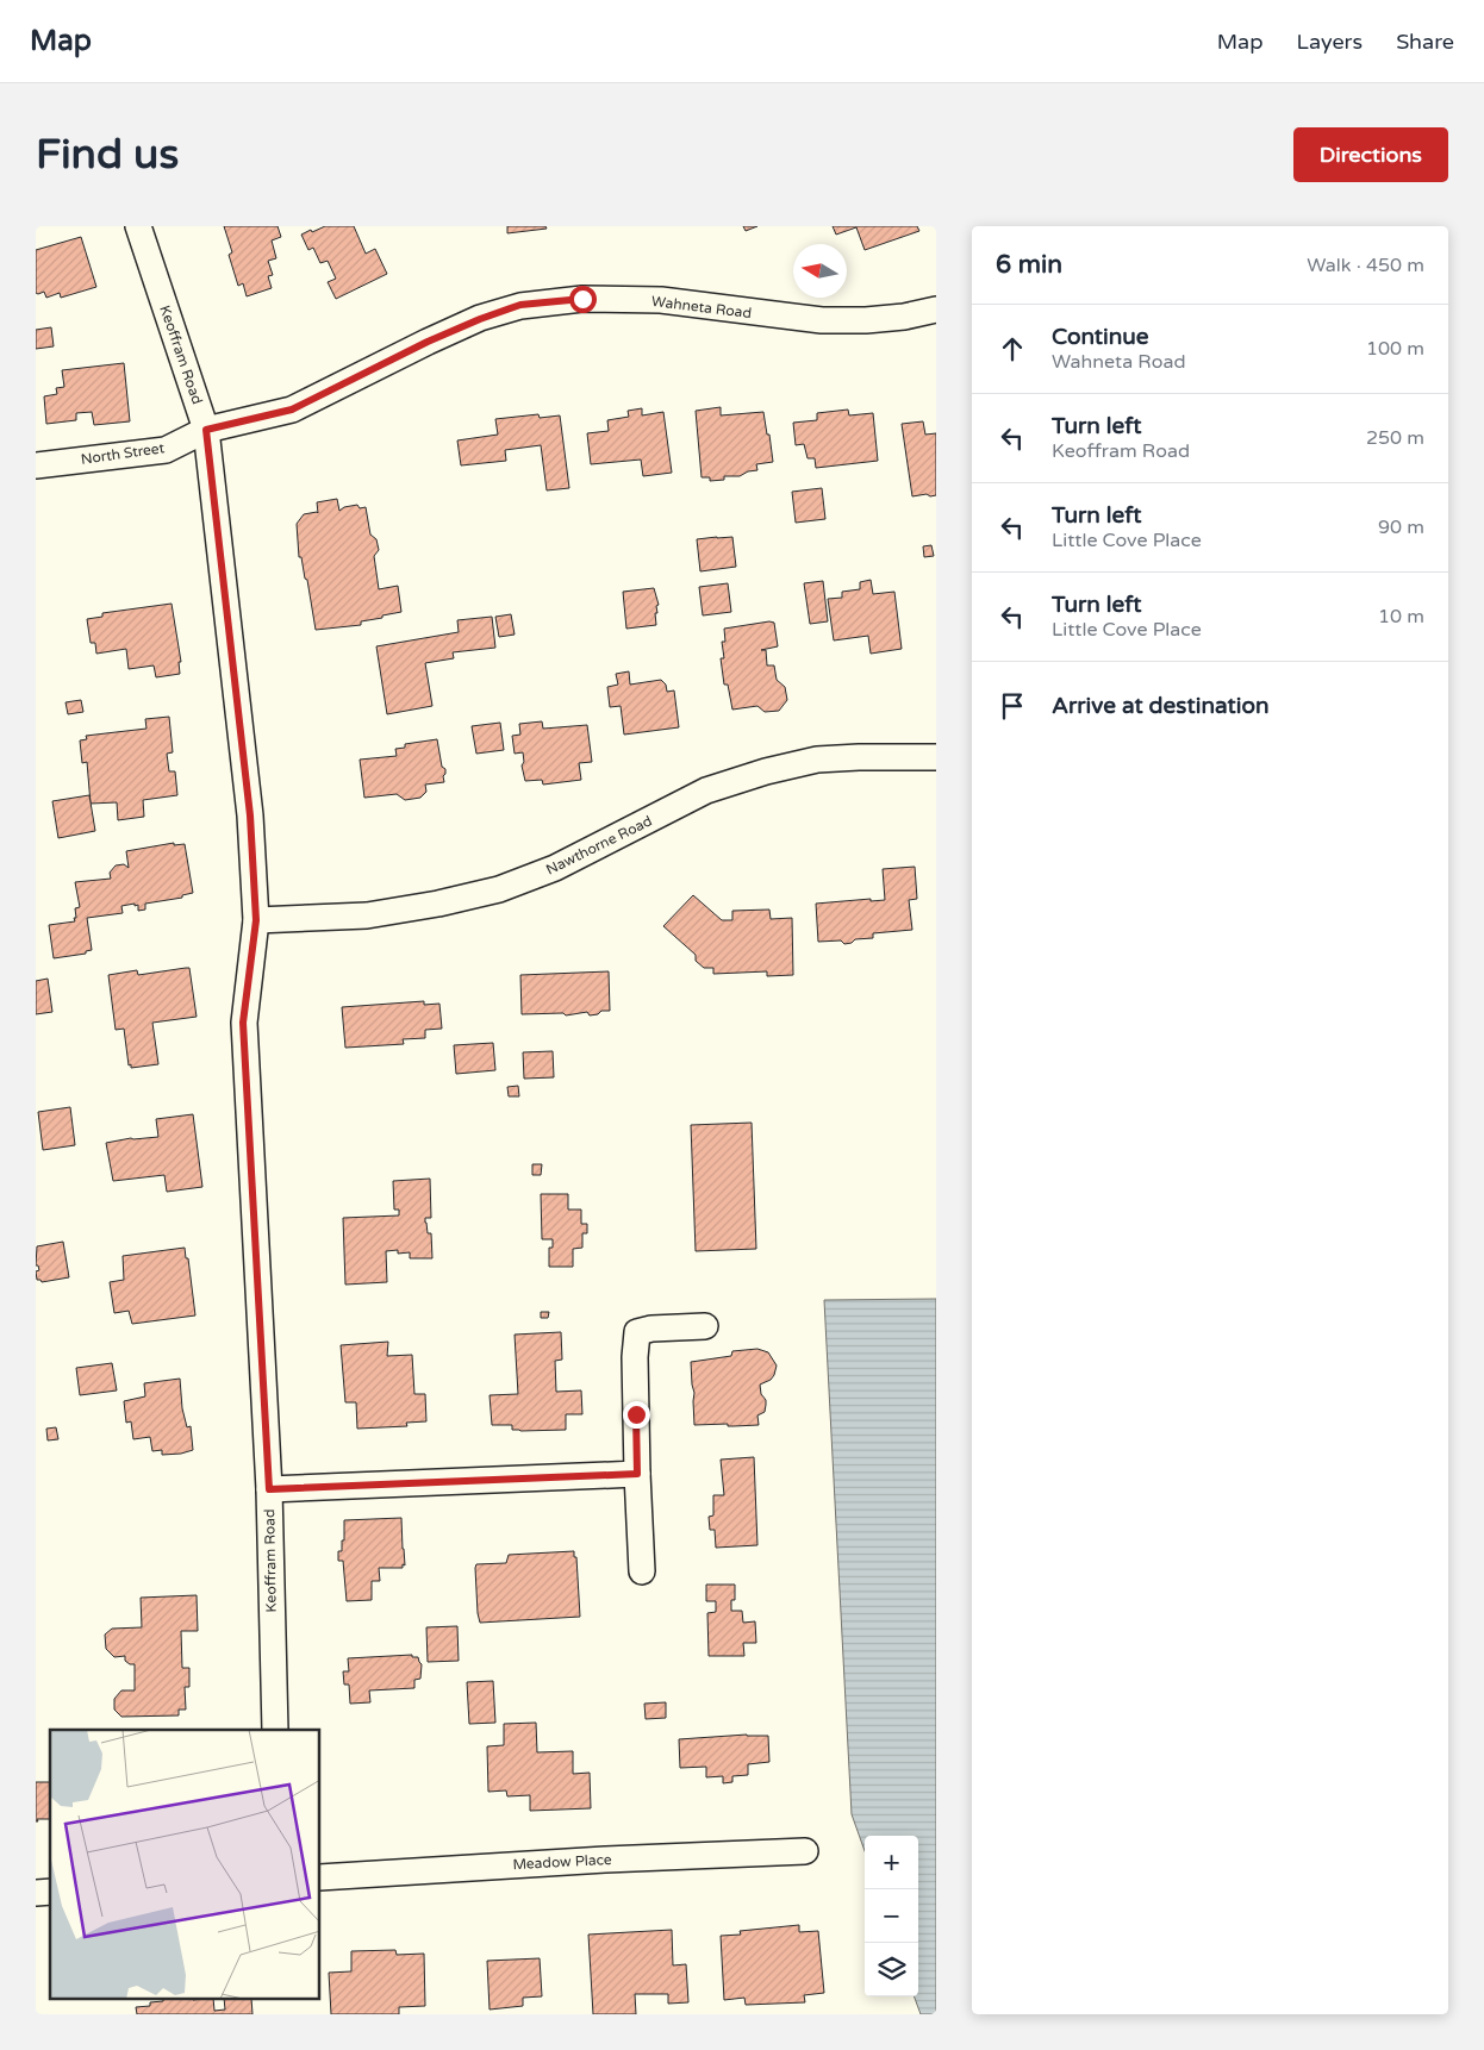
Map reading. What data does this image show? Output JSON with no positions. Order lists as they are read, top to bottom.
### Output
{
  "streets": {
    "street": [
      "Wahneta Road",
      "Keoffram Road",
      "North Street",
      "Nawthorne Road",
      "Meadow Place"
    ]
  },
  "crossings": [
    ["Wahneta Road", "Keoffram Road"],
    ["Wahneta Road", "North Street"],
    ["Keoffram Road", "North Street"],
    ["Keoffram Road", "Nawthorne Road"]
  ],
  "north": "left",
  "page": {
    "header": "Map",
    "nav": ["Map", "Layers", "Share"],
    "buttons": "Directions",
    "title": "Find us",
    "heading": ["6 min", "Walk · 450 m"],
    "list": [
      ["Continue", "Wahneta Road", "100 m"],
      ["Turn left", "Keoffram Road", "250 m"],
      ["Turn left", "Little Cove Place", "90 m"],
      ["Turn left", "Little Cove Place", "10 m"],
      "Arrive at destination"
    ],
    "map_buttons": ["+", "−"]
  }
}
